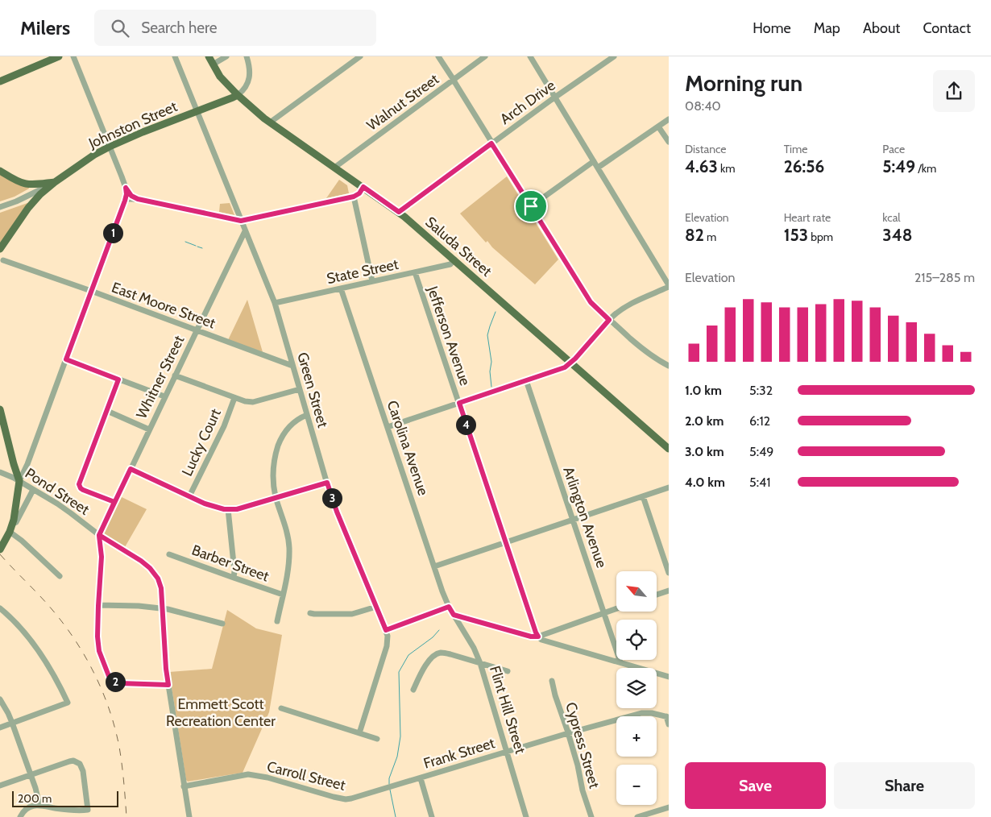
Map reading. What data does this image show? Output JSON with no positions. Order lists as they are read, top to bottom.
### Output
{
  "streets": {
    "main road": ["Johnston Street", "Saluda Street"],
    "street": [
      "Walnut Street",
      "Arch Drive",
      "State Street",
      "East Moore Street",
      "Jefferson Avenue",
      "Whitner Street",
      "Green Street",
      "Lucky Court",
      "Carolina Avenue",
      "Pond Street",
      "Arlington Avenue",
      "Barber Street",
      "Flint Hill Street",
      "Cypress Street",
      "Frank Street",
      "Carroll Street"
    ]
  },
  "crossings": [
    ["Walnut Street", "Saluda Street"],
    ["Arch Drive", "Saluda Street"],
    ["Johnston Street", "Saluda Street"],
    ["Johnston Street", "Green Street"],
    ["Saluda Street", "State Street"],
    ["State Street", "Jefferson Avenue"],
    ["State Street", "Green Street"],
    ["State Street", "Carolina Avenue"],
    ["East Moore Street", "Whitner Street"],
    ["East Moore Street", "Green Street"],
    ["Whitner Street", "Green Street"],
    ["Whitner Street", "Pond Street"],
    ["Carolina Avenue", "Flint Hill Street"],
    ["Pond Street", "Carroll Street"],
    ["Flint Hill Street", "Frank Street"],
    ["Cypress Street", "Frank Street"],
    ["Frank Street", "Carroll Street"]
  ],
  "parks": ["Emmett Scott Recreation Center"],
  "scale_bar": "200 m",
  "north": "top left",
  "page": {
    "header": "Milers",
    "search": "Search here",
    "nav": [
      "Home",
      "Map",
      "About",
      "Contact"
    ],
    "heading": ["Morning run", "08:40"],
    "stats": [
      ["Distance", "4.63 km"],
      ["Time", "26:56"],
      ["Pace", "5:49 /km"],
      ["Elevation", "82 m"],
      ["Heart rate", "153 bpm"],
      ["kcal", "348"]
    ],
    "pins": [
      "1",
      "4",
      "3",
      "2"
    ],
    "chart": ["Elevation", "215–285 m"],
    "list": [
      {
        "name": "1.0 km",
        "note": "5:32"
      },
      {
        "name": "2.0 km",
        "note": "6:12"
      },
      {
        "name": "3.0 km",
        "note": "5:49"
      },
      {
        "name": "4.0 km",
        "note": "5:41"
      }
    ],
    "map_buttons": ["+", "−"],
    "buttons": ["Save", "Share"],
    "scale": "200 m"
  }
}
